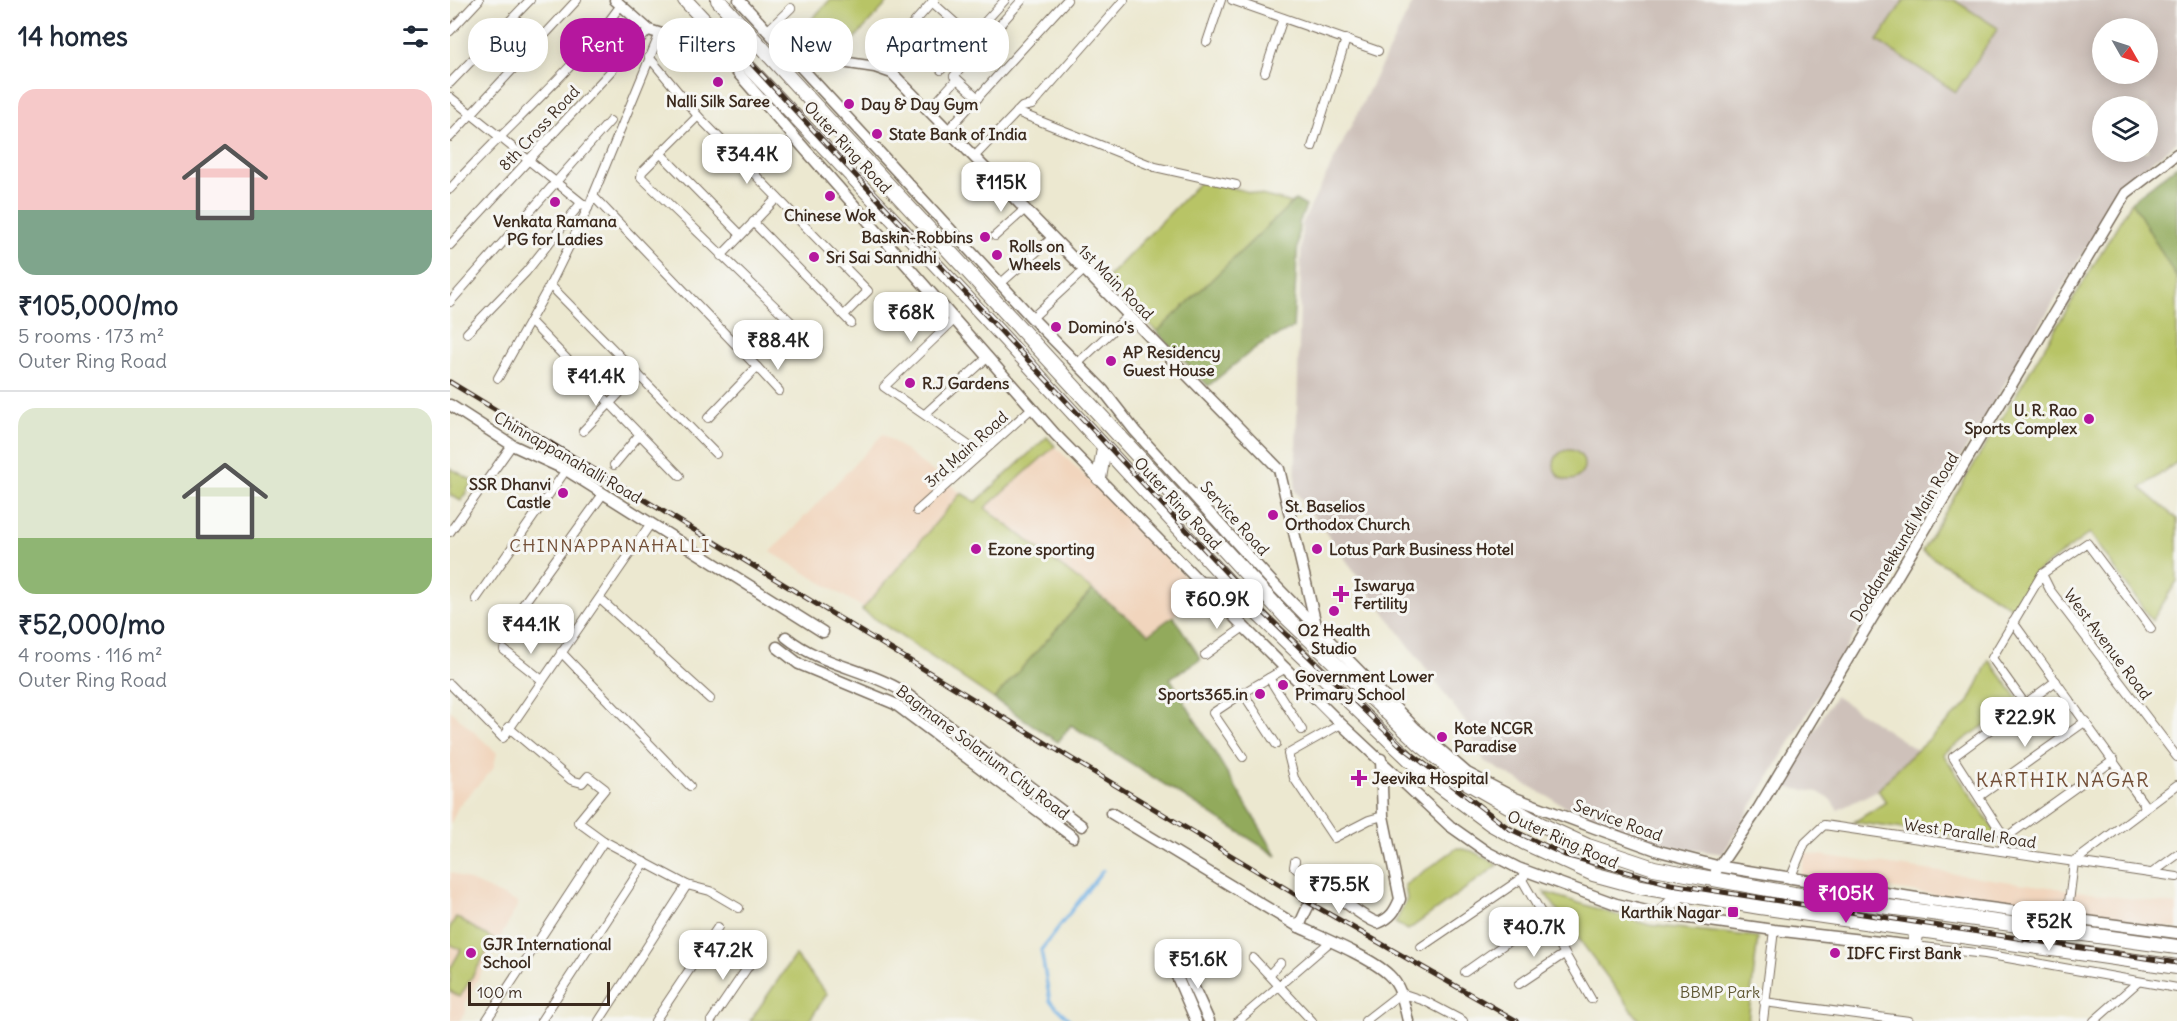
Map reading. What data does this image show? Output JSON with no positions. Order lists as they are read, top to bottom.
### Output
{
  "streets": {
    "highway": ["Outer Ring Road"],
    "street": [
      "8th Cross Road",
      "1st Main Road",
      "3rd Main Road",
      "Chinnappanahalli Road",
      "Service Road",
      "Doddanekkundi Main Road",
      "West Avenue Road",
      "Bagmane Solarium City Road",
      "West Parallel Road"
    ]
  },
  "crossings": [
    ["Outer Ring Road", "Service Road"],
    ["Outer Ring Road", "Doddanekkundi Main Road"],
    ["1st Main Road", "Service Road"],
    ["Service Road", "Doddanekkundi Main Road"],
    ["Service Road", "West Parallel Road"]
  ],
  "districts": ["CHINNAPPANAHALLI", "KARTHIK NAGAR"],
  "parks": ["BBMP Park"],
  "places": {
    "other": [
      "Nalli Silk Saree",
      "Day & Day Gym",
      "State Bank of India",
      "Chinese Wok",
      "Venkata Ramana PG for Ladies",
      "Baskin-Robbins",
      "Rolls on Wheels",
      "Sri Sai Sannidhi",
      "Domino's",
      "AP Residency Guest House",
      "R.J Gardens",
      "U. R. Rao Sports Complex",
      "SSR Dhanvi Castle",
      "St. Baselios Orthodox Church",
      "Ezone sporting",
      "Lotus Park Business Hotel",
      "O2 Health Studio",
      "Government Lower Primary School",
      "Sports365.in",
      "Kote NCGR Paradise",
      "GJR International School",
      "IDFC First Bank"
    ],
    "health": ["Iswarya Fertility", "Jeevika Hospital"],
    "transit": ["Karthik Nagar"]
  },
  "scale_bar": "100 m",
  "north": "bottom right",
  "page": {
    "heading": "14 homes",
    "chip": [
      "Buy",
      "Rent",
      "Filters",
      "New",
      "Apartment"
    ],
    "list": [
      {
        "name": "₹105,000/mo",
        "note": "5 rooms · 173 m² · Outer Ring Road"
      },
      {
        "name": "₹52,000/mo",
        "note": "4 rooms · 116 m² · Outer Ring Road"
      }
    ],
    "price": [
      "₹34.4K",
      "₹115K",
      "₹68K",
      "₹88.4K",
      "₹41.4K",
      "₹60.9K",
      "₹44.1K",
      "₹22.9K",
      "₹75.5K",
      "₹105K",
      "₹52K",
      "₹40.7K",
      "₹47.2K",
      "₹51.6K"
    ],
    "scale": "100 m"
  }
}
